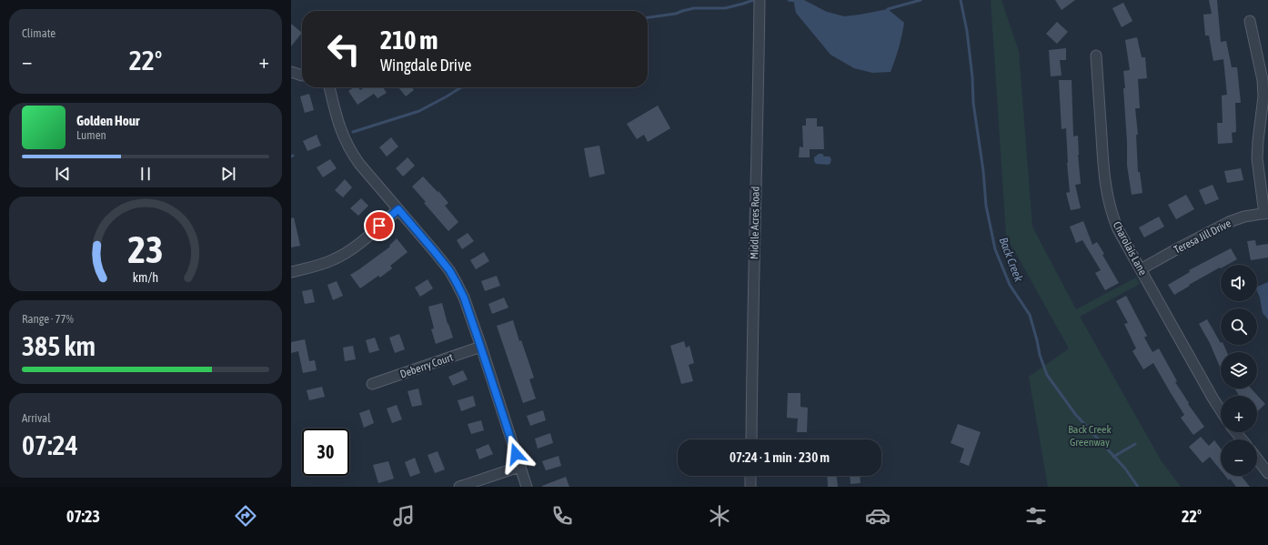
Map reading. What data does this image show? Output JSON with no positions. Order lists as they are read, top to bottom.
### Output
{
  "streets": {
    "street": [
      "Middle Acres Road",
      "Teresa Jill Drive",
      "Charolais Lane",
      "Deberry Court"
    ]
  },
  "crossings": [
    ["Teresa Jill Drive", "Charolais Lane"]
  ],
  "water": ["Back Creek"],
  "parks": ["Back Creek Greenway"],
  "page": {
    "tile": [
      "Climate",
      ["Range · 77%", "385 km"],
      ["Arrival", "07:24"]
    ],
    "turn": ["210 m", "Wingdale Drive"],
    "heat": ["−", "22°", "+"],
    "song": ["Golden Hour", "Lumen"],
    "map_buttons": ["+", "−"],
    "limit": "30",
    "trip": "07:24 · 1 min · 230 m",
    "tabs": ["07:23", "22°"],
    "gauge": ["23", "km/h"]
  }
}
